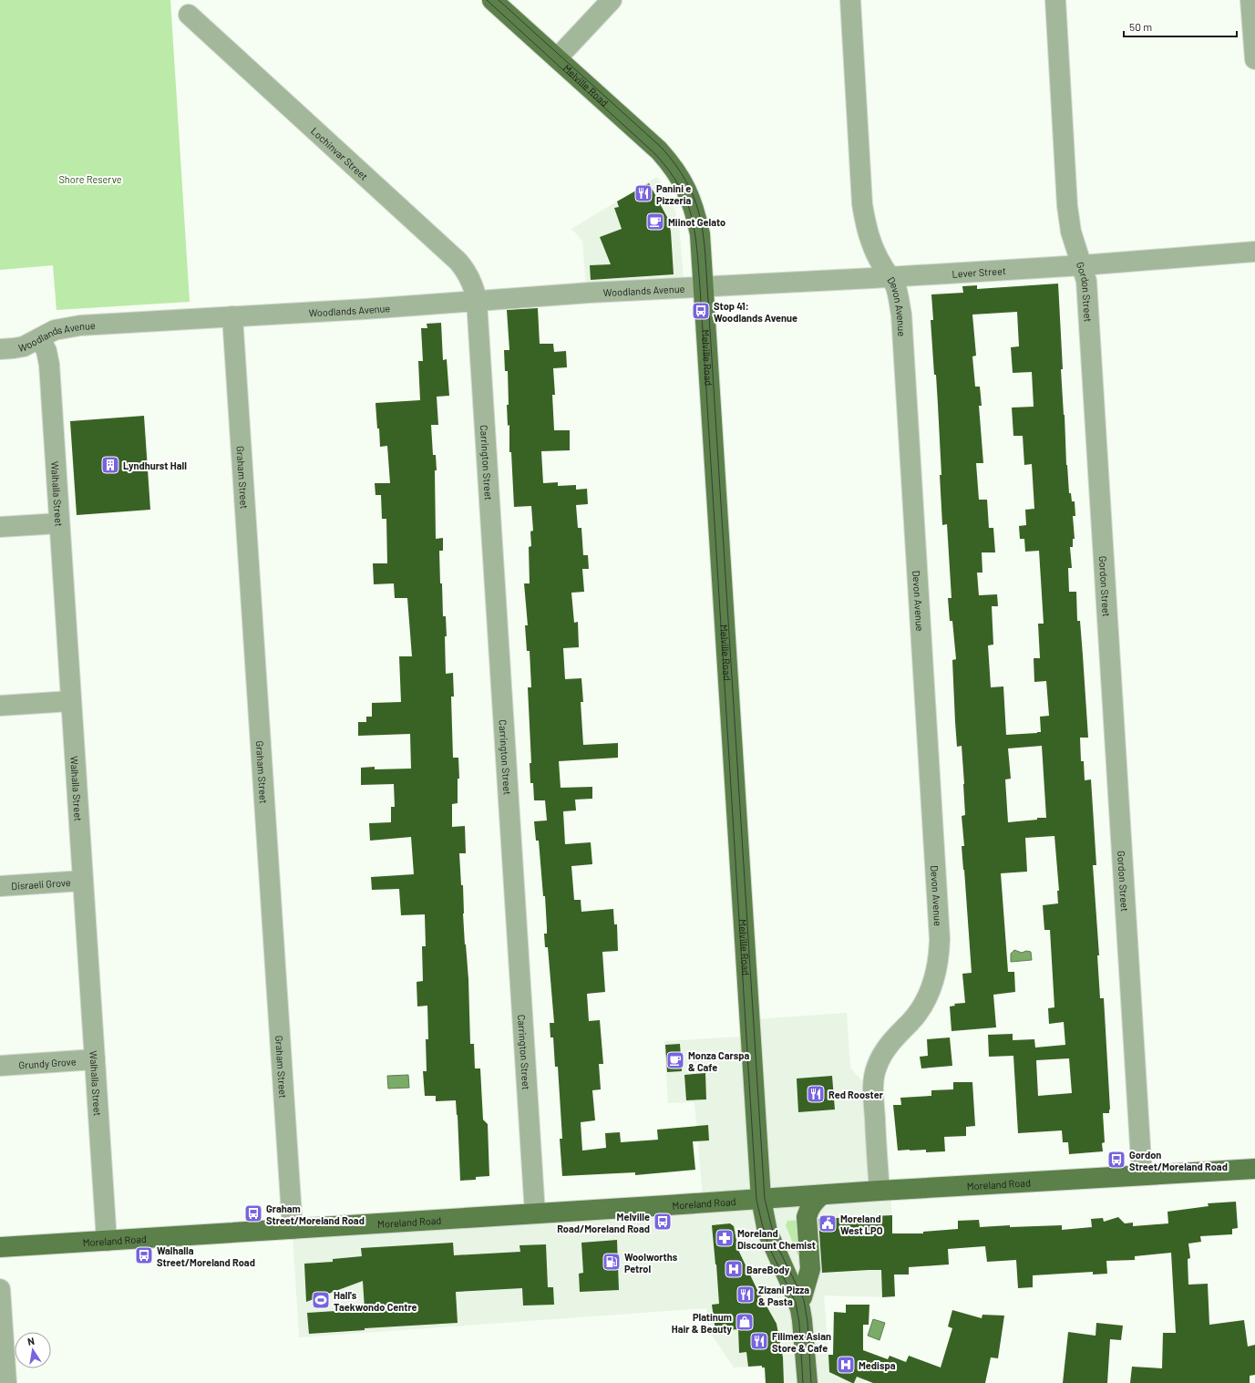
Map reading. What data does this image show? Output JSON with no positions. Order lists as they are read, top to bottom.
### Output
{
  "streets": {
    "main road": ["Melville Road", "Moreland Road"],
    "street": [
      "Lochinvar Street",
      "Lever Street",
      "Woodlands Avenue",
      "Gordon Street",
      "Devon Avenue",
      "Carrington Street",
      "Graham Street",
      "Walhalla Street",
      "Disraeli Grove",
      "Grundy Grove"
    ]
  },
  "crossings": [
    ["Melville Road", "Lever Street"],
    ["Melville Road", "Woodlands Avenue"],
    ["Melville Road", "Moreland Road"],
    ["Lochinvar Street", "Woodlands Avenue"],
    ["Lochinvar Street", "Carrington Street"],
    ["Lever Street", "Woodlands Avenue"],
    ["Lever Street", "Gordon Street"],
    ["Lever Street", "Devon Avenue"],
    ["Woodlands Avenue", "Carrington Street"],
    ["Woodlands Avenue", "Graham Street"],
    ["Woodlands Avenue", "Walhalla Street"],
    ["Gordon Street", "Moreland Road"],
    ["Devon Avenue", "Moreland Road"],
    ["Carrington Street", "Moreland Road"],
    ["Graham Street", "Moreland Road"],
    ["Walhalla Street", "Disraeli Grove"],
    ["Walhalla Street", "Grundy Grove"],
    ["Walhalla Street", "Moreland Road"]
  ],
  "parks": ["Shore Reserve"],
  "places": {
    "restaurant": [
      "Panini e Pizzeria",
      "Red Rooster",
      "Zizani Pizza & Pasta",
      "Filimex Asian Store & Cafe"
    ],
    "cafe": ["Miinot Gelato", "Monza Carspa & Cafe"],
    "bus stop": [
      "Stop 41: Woodlands Avenue",
      "Gordon Street/Moreland Road",
      "Graham Street/Moreland Road",
      "Melville Road/Moreland Road",
      "Walhalla Street/Moreland Road"
    ],
    "building": ["Lyndhurst Hall"],
    "public building": ["Moreland West LPO"],
    "pharmacy": ["Moreland Discount Chemist"],
    "fuel station": ["Woolworths Petrol"],
    "hospital": ["BareBody", "Medispa"],
    "sports": ["Hall's Taekwondo Centre"],
    "shop": ["Platinum Hair & Beauty"]
  },
  "scale_bar": "50 m",
  "north": "top"
}
